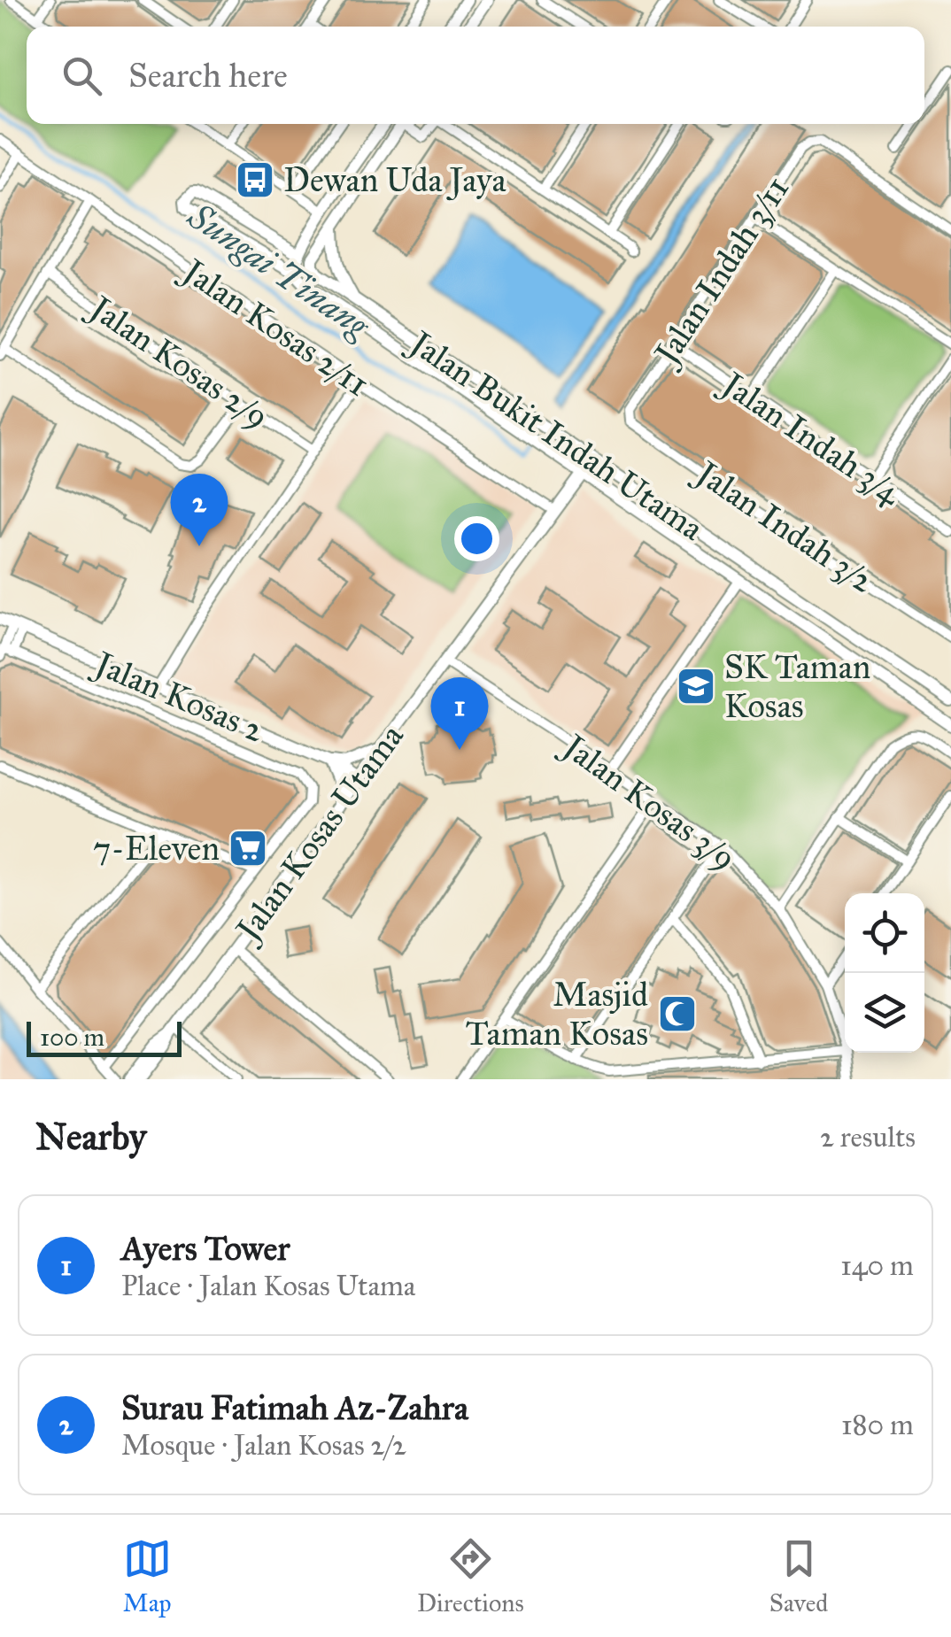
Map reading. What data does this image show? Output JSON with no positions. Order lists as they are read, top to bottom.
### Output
{
  "streets": {
    "street": [
      "Jalan Indah 3/11",
      "Jalan Kosas 2/11",
      "Jalan Kosas 2/9",
      "Jalan Bukit Indah Utama",
      "Jalan Indah 3/4",
      "Jalan Indah 3/2",
      "Jalan Kosas 2",
      "Jalan Kosas 3/9",
      "Jalan Kosas Utama"
    ]
  },
  "crossings": [
    ["Jalan Indah 3/11", "Jalan Indah 3/4"],
    ["Jalan Indah 3/11", "Jalan Indah 3/2"],
    ["Jalan Kosas 2/11", "Jalan Kosas Utama"],
    ["Jalan Bukit Indah Utama", "Jalan Kosas Utama"],
    ["Jalan Kosas 2", "Jalan Kosas Utama"],
    ["Jalan Kosas 3/9", "Jalan Kosas Utama"]
  ],
  "water": ["Sungai Tinang"],
  "places": {
    "bus stop": ["Dewan Uda Jaya"],
    "school or university": ["SK Taman Kosas"],
    "supermarket": ["7-Eleven"],
    "mosque": ["Masjid Taman Kosas"]
  },
  "scale_bar": "100 m",
  "page": {
    "search": "Search here",
    "pins": ["2", "1"],
    "scale": "100 m",
    "heading": ["Nearby", "2 results"],
    "list": [
      {
        "mark": "1",
        "name": "Ayers Tower",
        "note": "Place · Jalan Kosas Utama",
        "value": "140 m"
      },
      {
        "mark": "2",
        "name": "Surau Fatimah Az-Zahra",
        "note": "Mosque · Jalan Kosas 2/2",
        "value": "180 m"
      }
    ],
    "nav": ["Map", "Directions", "Saved"]
  }
}
